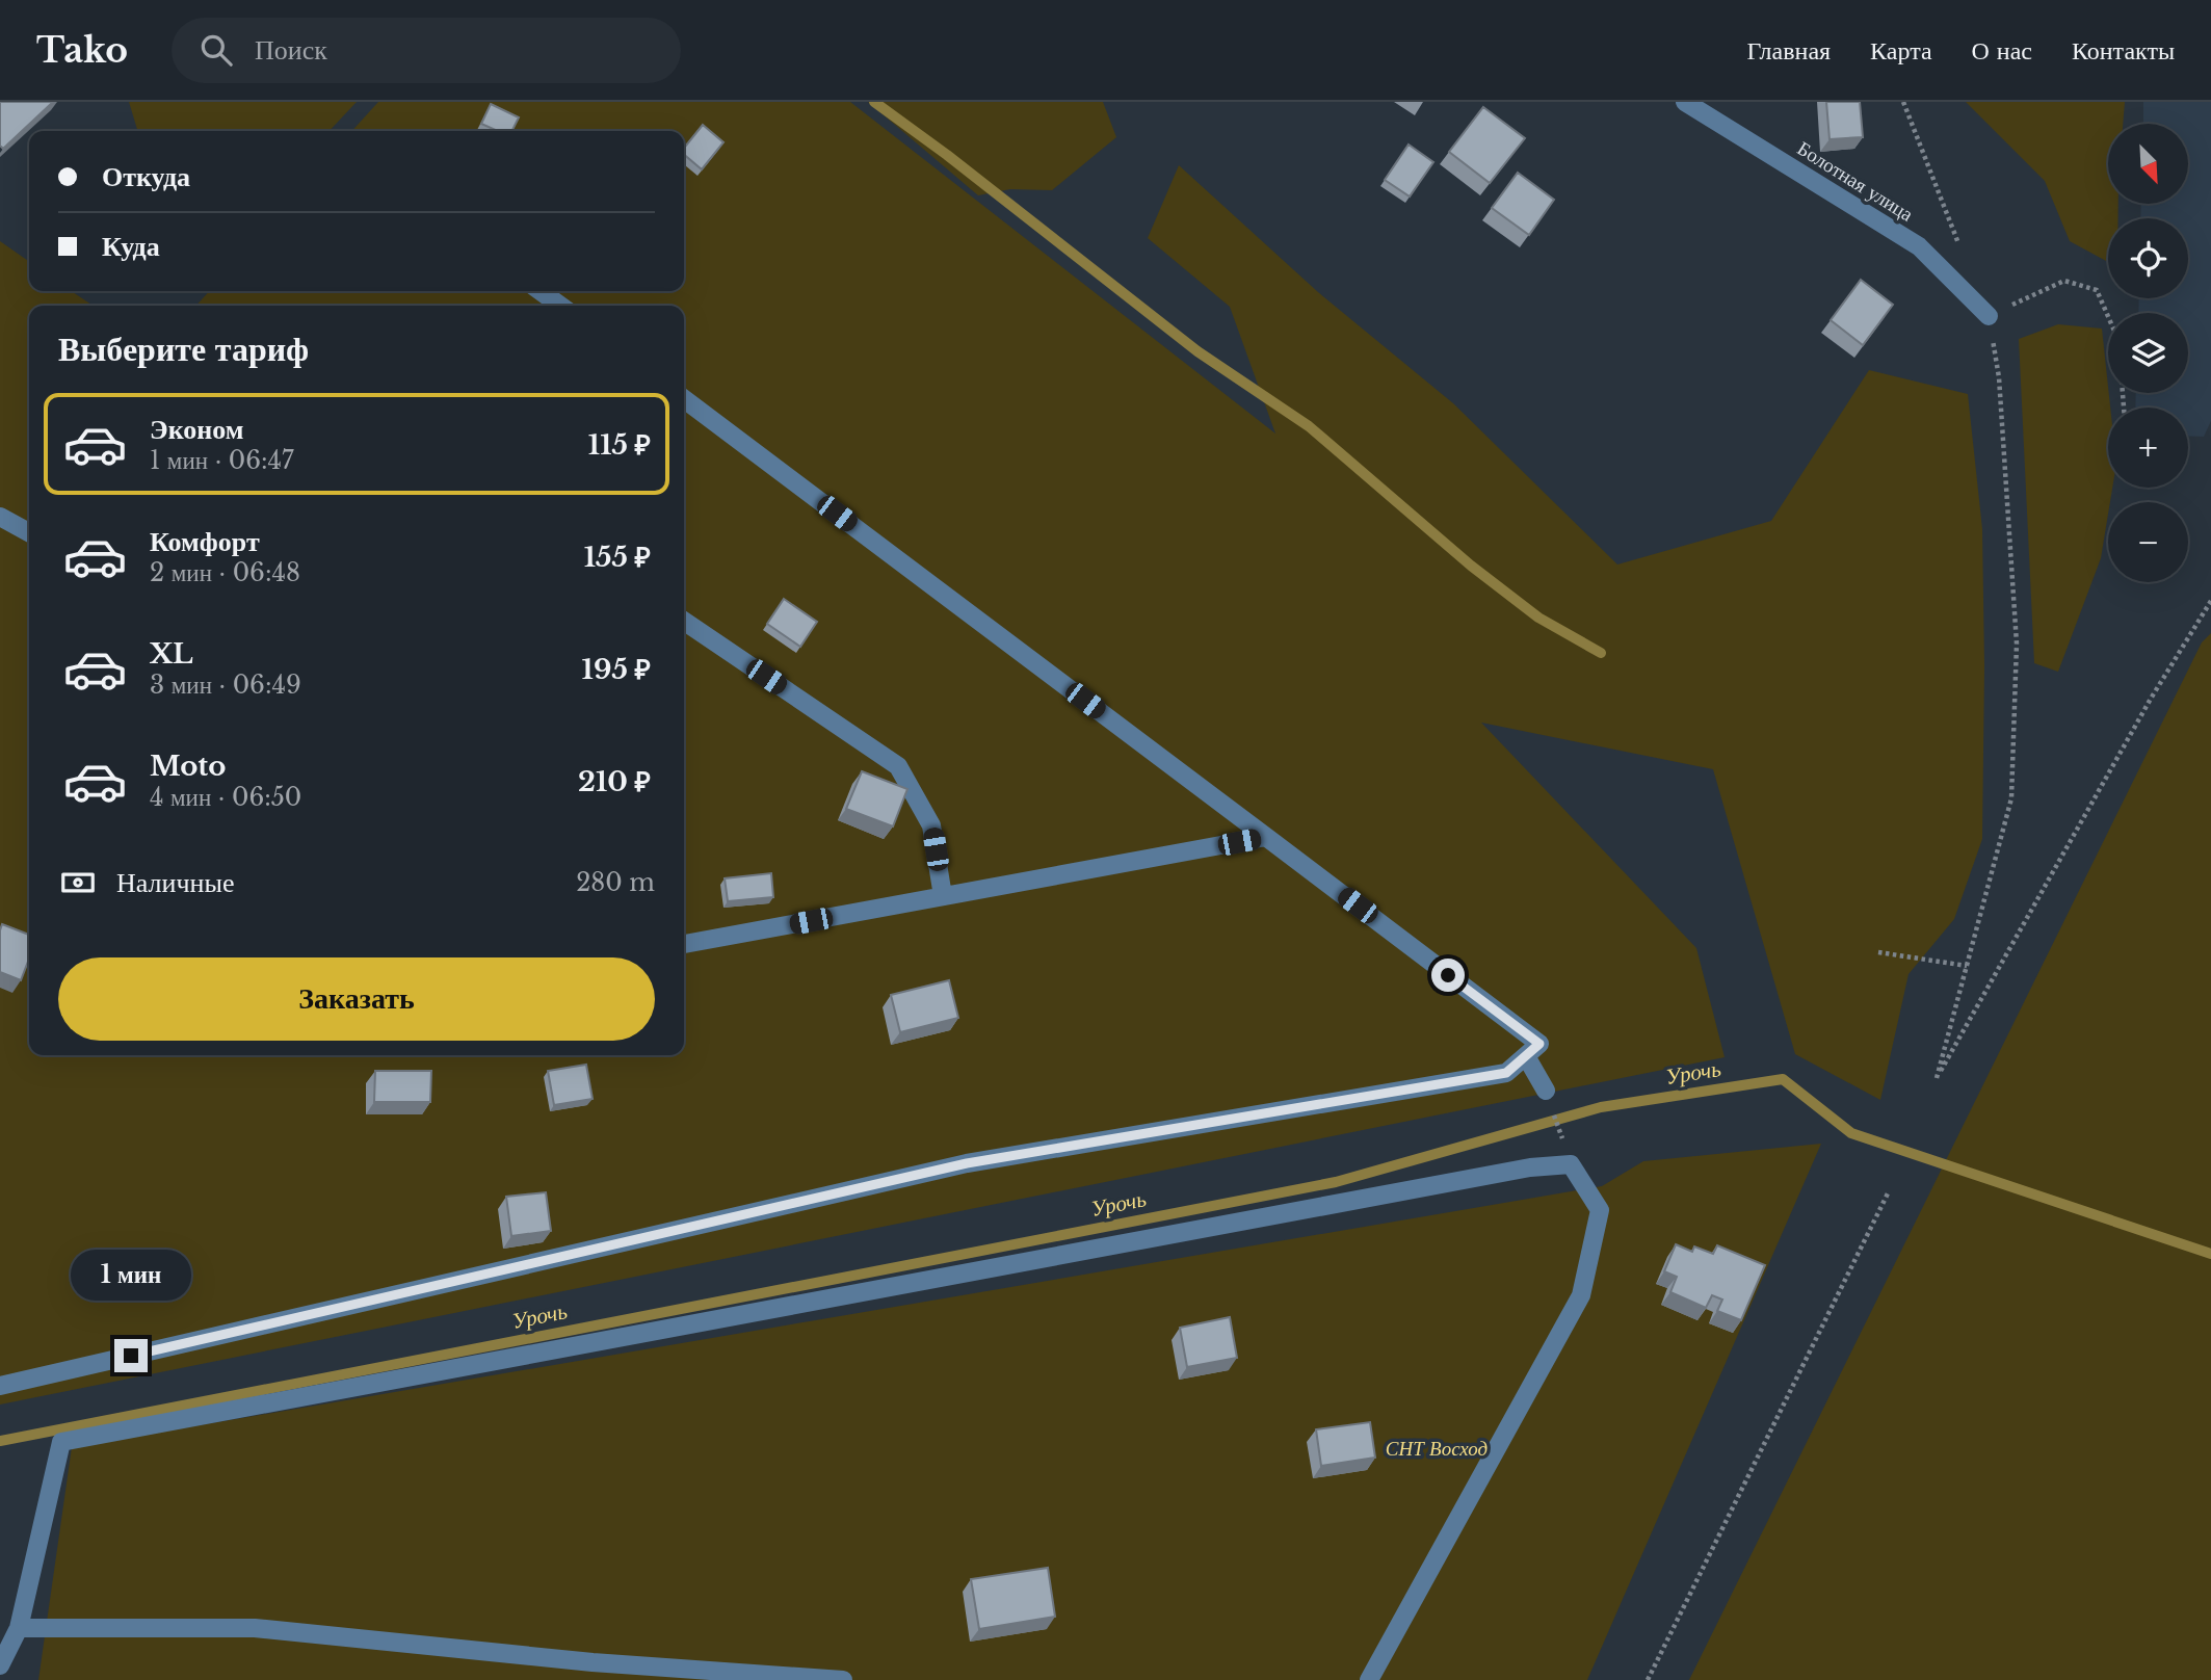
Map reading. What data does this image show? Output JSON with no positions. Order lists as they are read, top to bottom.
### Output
{
  "streets": {
    "street": ["Болотная улица"]
  },
  "water": ["Урочь"],
  "parks": ["СНТ Восход"],
  "north": "bottom right",
  "page": {
    "header": "Tako",
    "search": "Поиск",
    "nav": [
      "Главная",
      "Карта",
      "О нас",
      "Контакты"
    ],
    "map_buttons": ["+", "−"],
    "banner": ["Откуда", "Куда"],
    "heading": "Выберите тариф",
    "list": [
      {
        "name": "Эконом",
        "note": "1 мин · 06:47",
        "value": "115 ₽"
      },
      {
        "name": "Комфорт",
        "note": "2 мин · 06:48",
        "value": "155 ₽"
      },
      {
        "name": "XL",
        "note": "3 мин · 06:49",
        "value": "195 ₽"
      },
      {
        "name": "Moto",
        "note": "4 мин · 06:50",
        "value": "210 ₽"
      }
    ],
    "pay": ["Наличные", "280 m"],
    "buttons": "Заказать",
    "bubble": "1 мин"
  }
}
